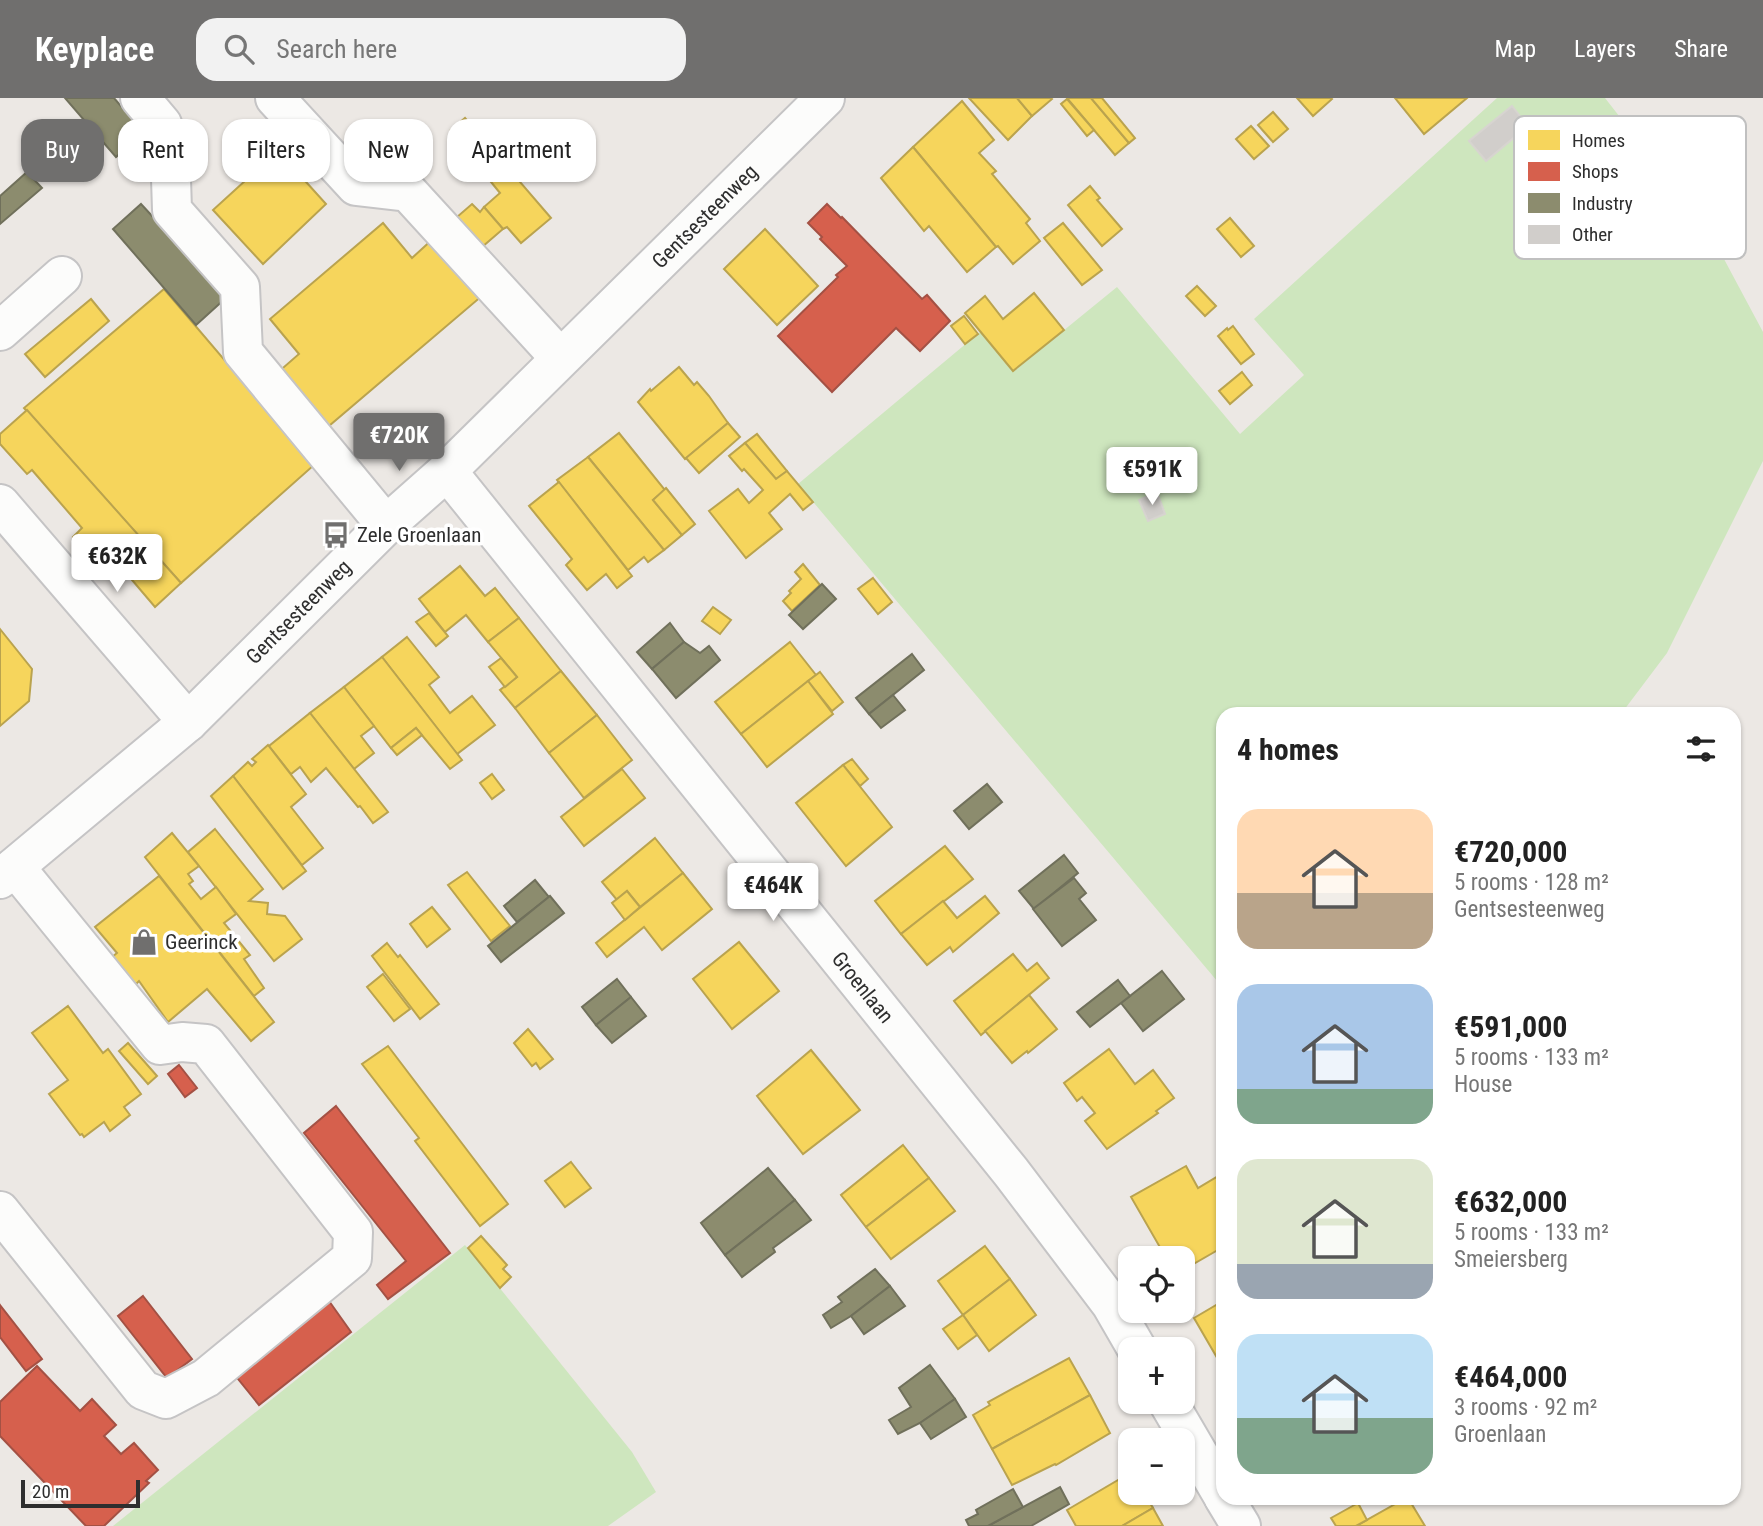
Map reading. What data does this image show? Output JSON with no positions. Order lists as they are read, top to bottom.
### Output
{
  "streets": {
    "street": ["Gentsesteenweg", "Groenlaan"]
  },
  "crossings": [
    ["Gentsesteenweg", "Groenlaan"]
  ],
  "places": {
    "bus stop": ["Zele Groenlaan"],
    "shop": ["Geerinck"]
  },
  "legend": [
    "Homes",
    "Shops",
    "Industry",
    "Other"
  ],
  "scale_bar": "20 m",
  "page": {
    "header": "Keyplace",
    "search": "Search here",
    "nav": ["Map", "Layers", "Share"],
    "chip": [
      "Buy",
      "Rent",
      "Filters",
      "New",
      "Apartment"
    ],
    "price": [
      "€720K",
      "€591K",
      "€632K",
      "€464K"
    ],
    "heading": "4 homes",
    "list": [
      {
        "name": "€720,000",
        "note": "5 rooms · 128 m² · Gentsesteenweg"
      },
      {
        "name": "€591,000",
        "note": "5 rooms · 133 m² · House"
      },
      {
        "name": "€632,000",
        "note": "5 rooms · 133 m² · Smeiersberg"
      },
      {
        "name": "€464,000",
        "note": "3 rooms · 92 m² · Groenlaan"
      }
    ],
    "map_buttons": ["+", "−"],
    "scale": "20 m"
  }
}
